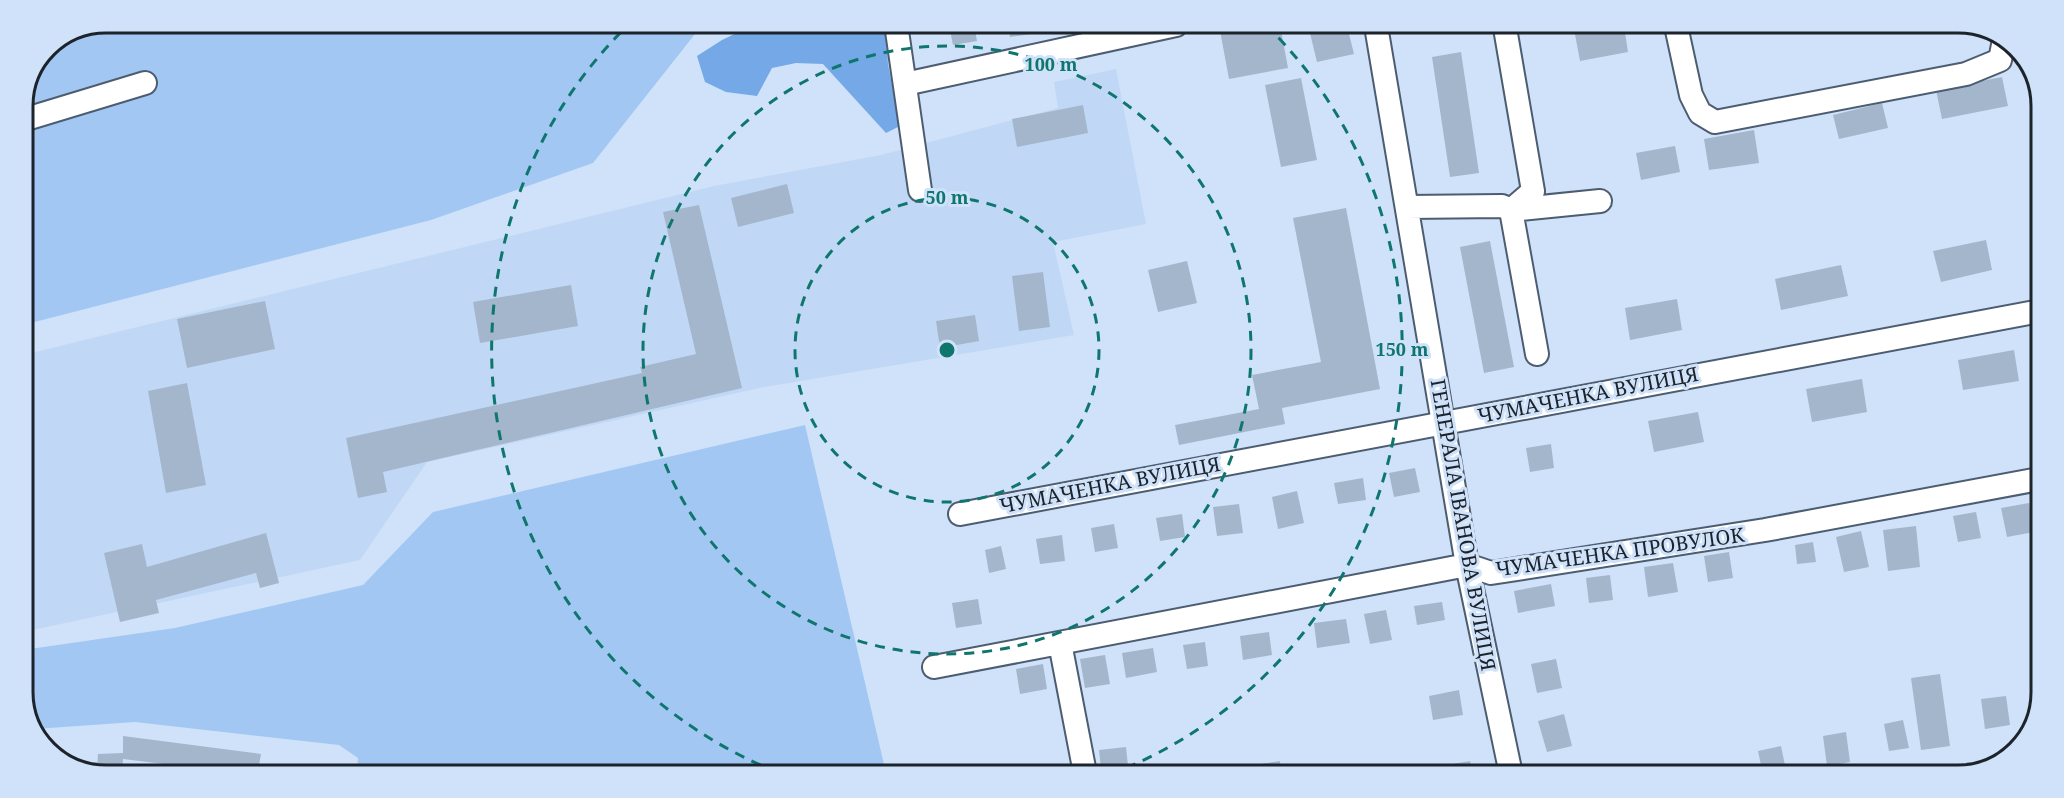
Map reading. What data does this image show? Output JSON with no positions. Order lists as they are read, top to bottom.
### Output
{
  "streets": {
    "street": ["ЧУМАЧЕНКА ВУЛИЦЯ", "ГЕНЕРАЛА ІВАНОВА ВУЛИЦЯ", "ЧУМАЧЕНКА ПРОВУЛОК"]
  },
  "crossings": [
    ["ЧУМАЧЕНКА ВУЛИЦЯ", "ГЕНЕРАЛА ІВАНОВА ВУЛИЦЯ"],
    ["ГЕНЕРАЛА ІВАНОВА ВУЛИЦЯ", "ЧУМАЧЕНКА ПРОВУЛОК"]
  ],
  "rings": ["100 m", "50 m", "150 m"]
}
